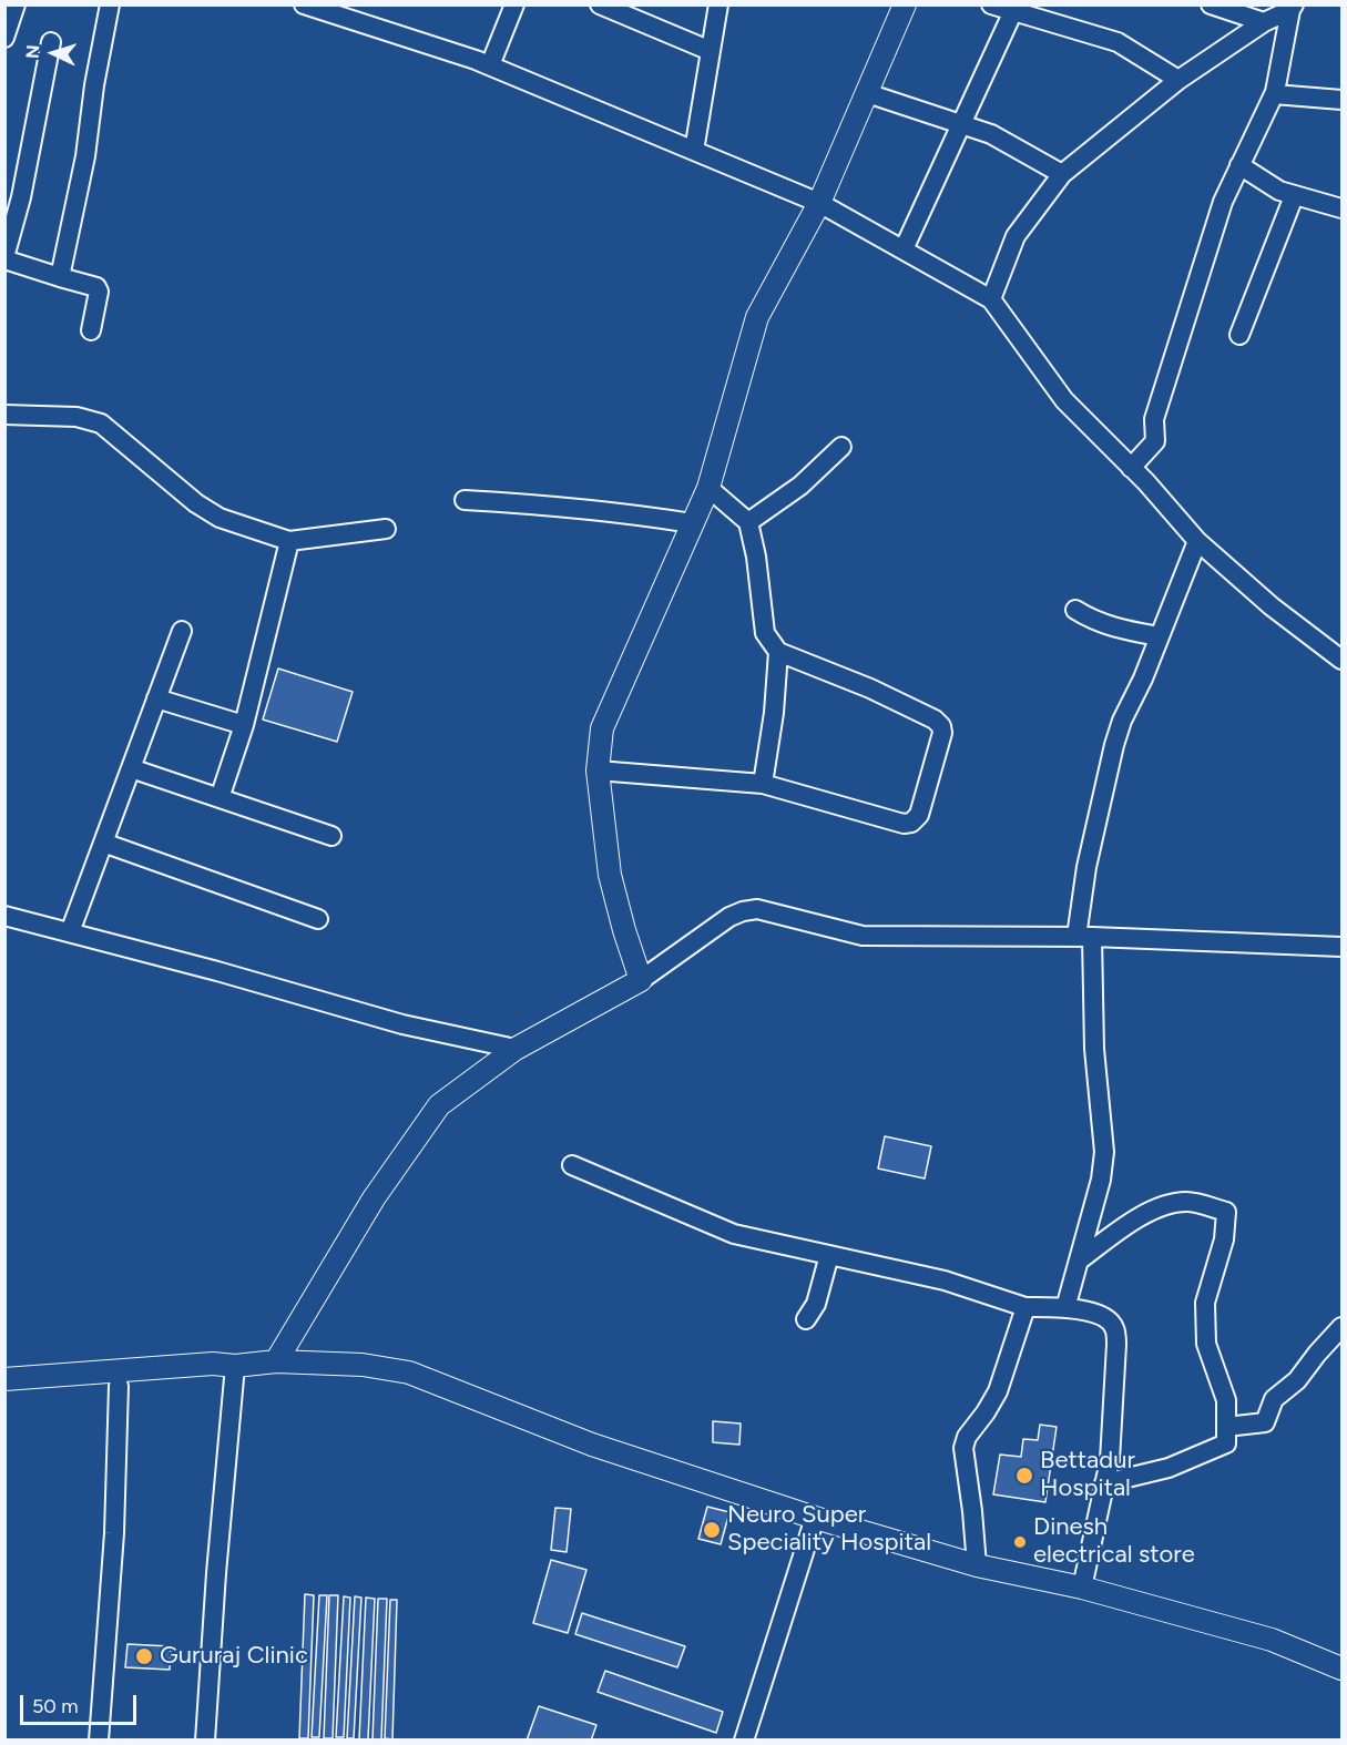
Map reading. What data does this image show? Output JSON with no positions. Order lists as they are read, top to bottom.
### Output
{
  "places": [
    "Bettadur Hospital",
    "Neuro Super Speciality Hospital",
    "Dinesh electrical store",
    "Gururaj Clinic"
  ],
  "scale_bar": "50 m",
  "north": "left"
}
